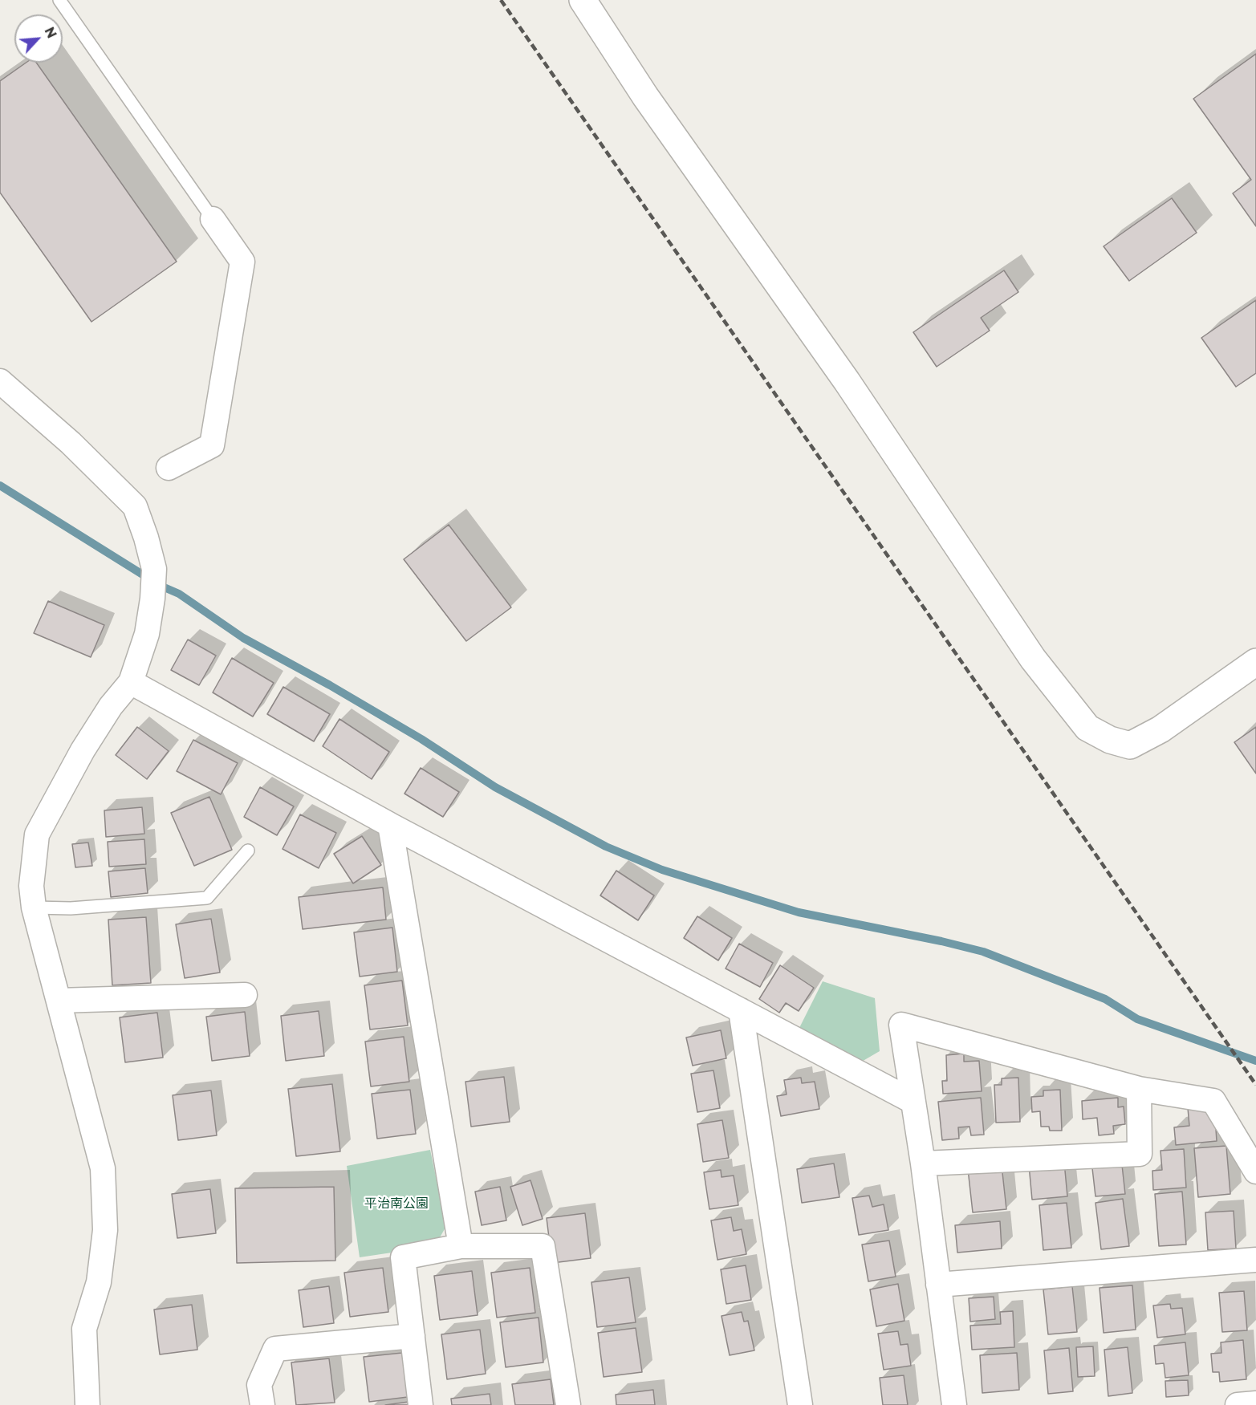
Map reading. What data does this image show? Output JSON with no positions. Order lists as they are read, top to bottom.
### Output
{
  "parks": ["平治南公園"],
  "north": "top right"
}
